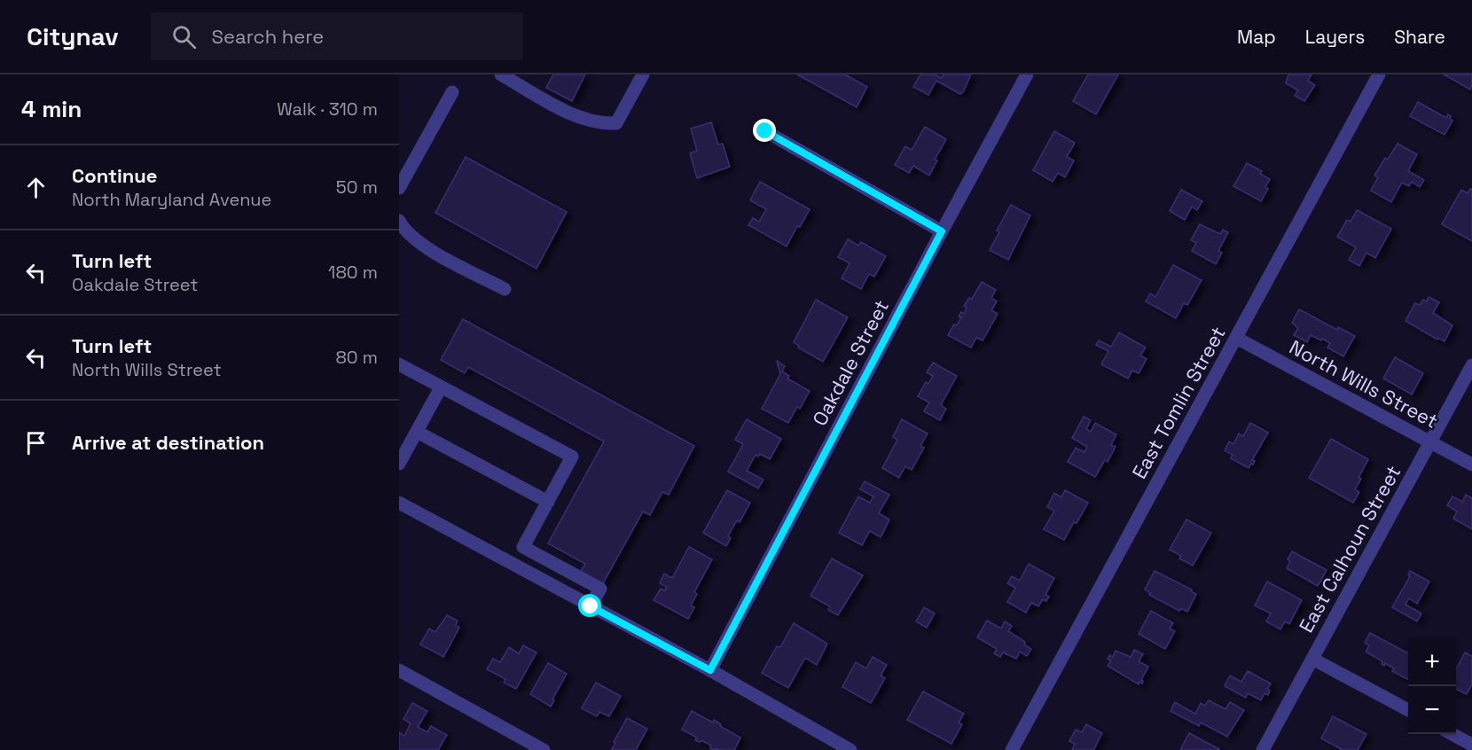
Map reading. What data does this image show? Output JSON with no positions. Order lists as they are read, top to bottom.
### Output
{
  "streets": {
    "street": [
      "Oakdale Street",
      "North Wills Street",
      "East Tomlin Street",
      "East Calhoun Street"
    ]
  },
  "crossings": [
    ["North Wills Street", "East Tomlin Street"],
    ["North Wills Street", "East Calhoun Street"]
  ],
  "page": {
    "header": "Citynav",
    "search": "Search here",
    "nav": ["Map", "Layers", "Share"],
    "heading": ["4 min", "Walk · 310 m"],
    "list": [
      ["Continue", "North Maryland Avenue", "50 m"],
      ["Turn left", "Oakdale Street", "180 m"],
      ["Turn left", "North Wills Street", "80 m"],
      "Arrive at destination"
    ],
    "map_buttons": ["+", "−"]
  }
}
